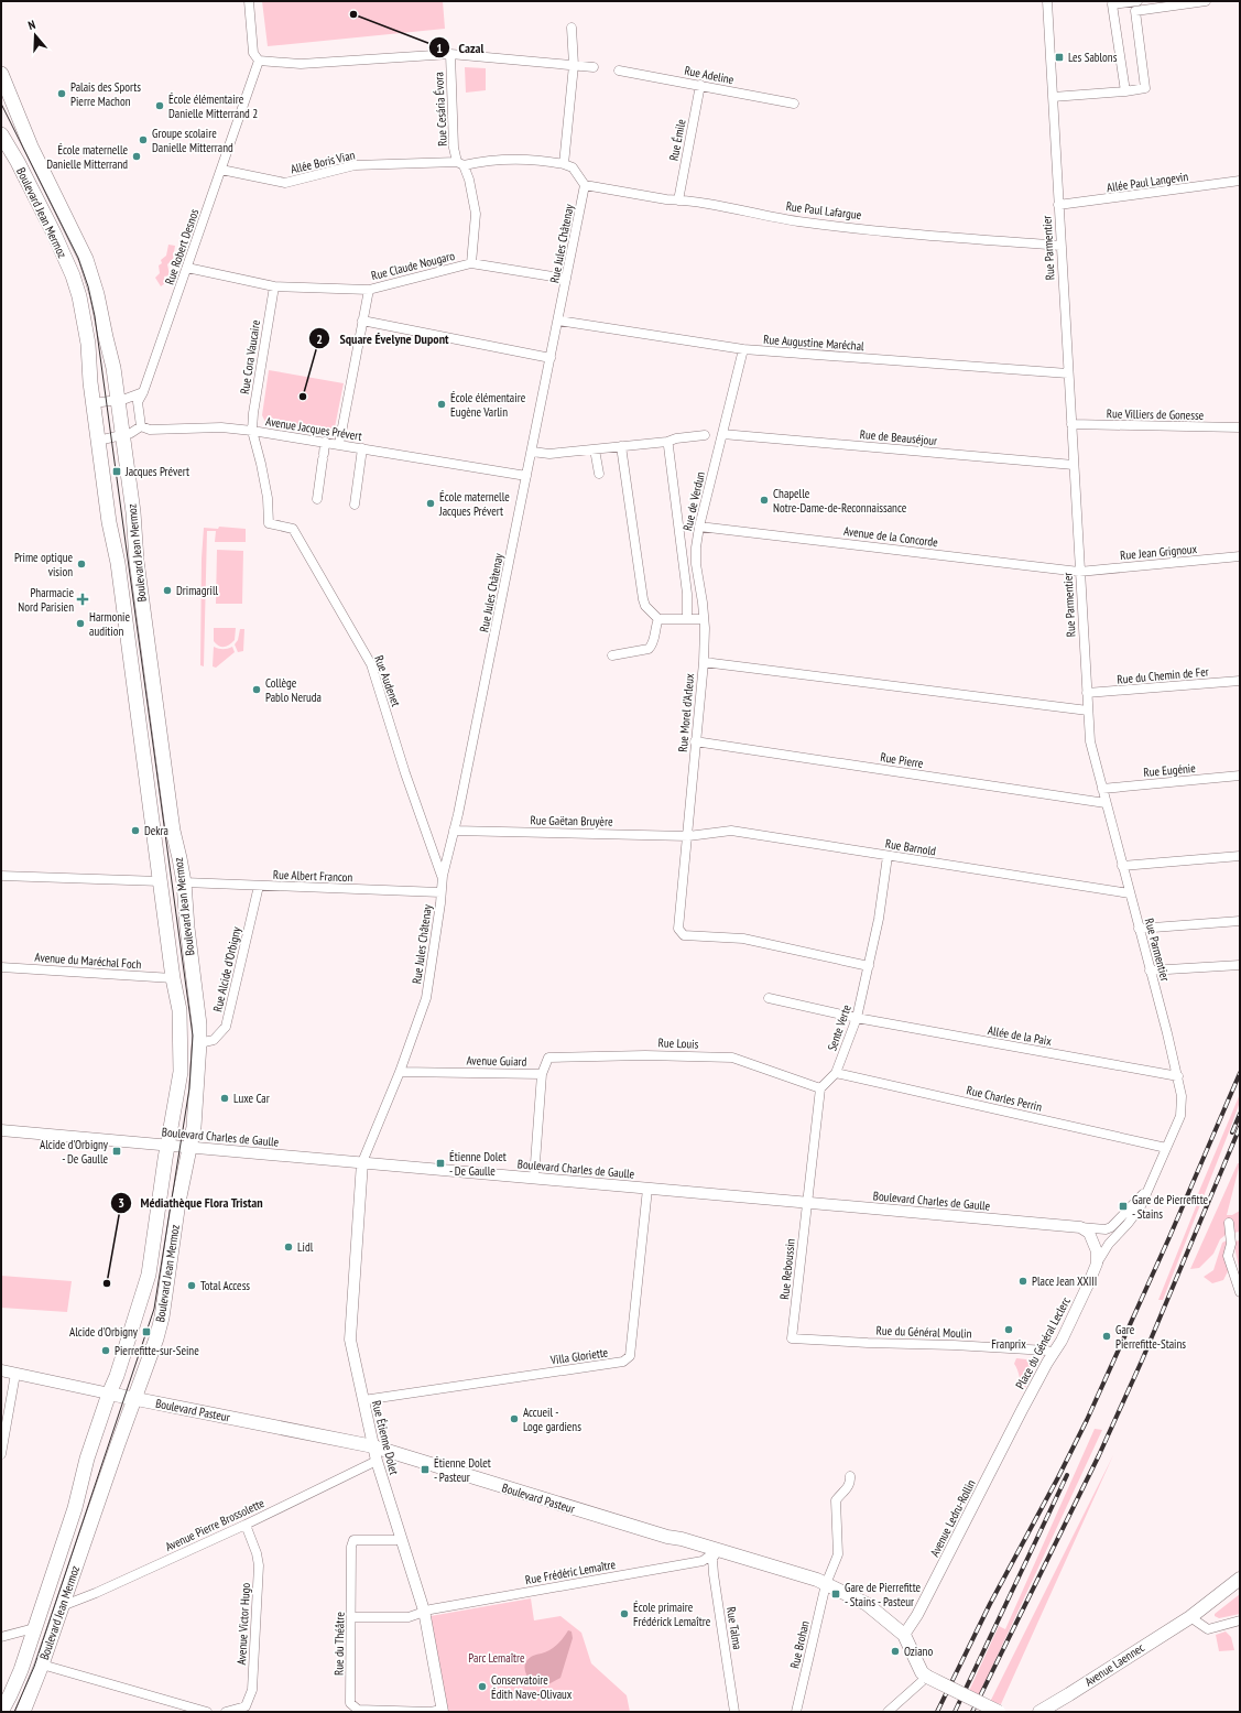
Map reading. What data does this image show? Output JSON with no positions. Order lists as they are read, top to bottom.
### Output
{
  "streets": {
    "main road": ["Boulevard Jean Mermoz", "Boulevard Pasteur", "Avenue Laennec"],
    "street": [
      "Rue Adeline",
      "Rue Cesária Évora",
      "Rue Émile",
      "Allée Boris Vian",
      "Allée Paul Langevin",
      "Rue Paul Lafargue",
      "Rue Jules Châtenay",
      "Rue Robert Desnos",
      "Rue Parmentier",
      "Rue Claude Nougaro",
      "Rue Augustine Maréchal",
      "Rue Cora Vaucaire",
      "Rue Villiers de Gonesse",
      "Avenue Jacques Prévert",
      "Rue de Beauséjour",
      "Rue de Verdun",
      "Avenue de la Concorde",
      "Rue Jean Grignoux",
      "Rue du Chemin de Fer",
      "Rue Audenet",
      "Rue Morel d'Arleux",
      "Rue Pierre",
      "Rue Eugénie",
      "Rue Gaëtan Bruyère",
      "Rue Barnold",
      "Rue Albert Francon",
      "Avenue du Maréchal Foch",
      "Rue Alcide d'Orbigny",
      "Sente Verte",
      "Allée de la Paix",
      "Rue Louis",
      "Avenue Guiard",
      "Rue Charles Perrin",
      "Boulevard Charles de Gaulle",
      "Rue Reboussin",
      "Rue du Général Moulin",
      "Place du Général Leclerc",
      "Villa Gloriette",
      "Rue Étienne Dolet",
      "Avenue Ledru-Rollin",
      "Avenue Pierre Brossolette",
      "Rue Frédéric Lemaître",
      "Avenue Victor Hugo",
      "Rue Talma",
      "Rue du Théâtre",
      "Rue Brohan"
    ]
  },
  "crossings": [
    ["Rue Adeline", "Rue Émile"],
    ["Rue Cesária Évora", "Allée Boris Vian"],
    ["Rue Cesária Évora", "Rue Claude Nougaro"],
    ["Rue Émile", "Rue Paul Lafargue"],
    ["Allée Boris Vian", "Rue Robert Desnos"],
    ["Allée Paul Langevin", "Rue Parmentier"],
    ["Rue Paul Lafargue", "Rue Jules Châtenay"],
    ["Rue Paul Lafargue", "Rue Parmentier"],
    ["Boulevard Jean Mermoz", "Rue Albert Francon"],
    ["Boulevard Jean Mermoz", "Avenue du Maréchal Foch"],
    ["Boulevard Jean Mermoz", "Rue Alcide d'Orbigny"],
    ["Boulevard Jean Mermoz", "Boulevard Charles de Gaulle"],
    ["Boulevard Jean Mermoz", "Boulevard Pasteur"],
    ["Boulevard Jean Mermoz", "Avenue Pierre Brossolette"],
    ["Rue Jules Châtenay", "Rue Claude Nougaro"],
    ["Rue Jules Châtenay", "Rue Augustine Maréchal"],
    ["Rue Jules Châtenay", "Avenue Jacques Prévert"],
    ["Rue Jules Châtenay", "Rue Audenet"],
    ["Rue Jules Châtenay", "Rue Gaëtan Bruyère"],
    ["Rue Jules Châtenay", "Rue Albert Francon"],
    ["Rue Jules Châtenay", "Avenue Guiard"],
    ["Rue Jules Châtenay", "Boulevard Charles de Gaulle"],
    ["Rue Jules Châtenay", "Rue Étienne Dolet"],
    ["Rue Robert Desnos", "Rue Claude Nougaro"],
    ["Rue Robert Desnos", "Avenue Jacques Prévert"],
    ["Rue Parmentier", "Rue Augustine Maréchal"],
    ["Rue Parmentier", "Rue Villiers de Gonesse"],
    ["Rue Parmentier", "Rue de Beauséjour"],
    ["Rue Parmentier", "Avenue de la Concorde"],
    ["Rue Parmentier", "Rue Jean Grignoux"],
    ["Rue Parmentier", "Rue du Chemin de Fer"],
    ["Rue Parmentier", "Rue Morel d'Arleux"],
    ["Rue Parmentier", "Rue Pierre"],
    ["Rue Parmentier", "Rue Eugénie"],
    ["Rue Parmentier", "Rue Barnold"],
    ["Rue Parmentier", "Allée de la Paix"],
    ["Rue Parmentier", "Rue Charles Perrin"],
    ["Rue Parmentier", "Boulevard Charles de Gaulle"],
    ["Rue Parmentier", "Place du Général Leclerc"],
    ["Rue Claude Nougaro", "Rue Cora Vaucaire"],
    ["Rue Augustine Maréchal", "Rue de Verdun"],
    ["Rue Cora Vaucaire", "Avenue Jacques Prévert"],
    ["Rue Cora Vaucaire", "Rue Audenet"],
    ["Rue de Beauséjour", "Rue de Verdun"],
    ["Rue de Verdun", "Avenue de la Concorde"],
    ["Rue de Verdun", "Rue Morel d'Arleux"],
    ["Avenue de la Concorde", "Rue Jean Grignoux"],
    ["Rue Morel d'Arleux", "Rue Pierre"],
    ["Rue Morel d'Arleux", "Rue Gaëtan Bruyère"],
    ["Rue Morel d'Arleux", "Rue Barnold"],
    ["Rue Morel d'Arleux", "Sente Verte"],
    ["Rue Gaëtan Bruyère", "Rue Barnold"],
    ["Rue Barnold", "Sente Verte"],
    ["Rue Albert Francon", "Rue Alcide d'Orbigny"],
    ["Sente Verte", "Allée de la Paix"],
    ["Sente Verte", "Rue Louis"],
    ["Sente Verte", "Rue Charles Perrin"],
    ["Rue Louis", "Avenue Guiard"],
    ["Avenue Guiard", "Boulevard Charles de Gaulle"],
    ["Boulevard Charles de Gaulle", "Rue Reboussin"],
    ["Boulevard Charles de Gaulle", "Villa Gloriette"],
    ["Boulevard Charles de Gaulle", "Rue Étienne Dolet"],
    ["Rue Reboussin", "Rue du Général Moulin"],
    ["Rue du Général Moulin", "Place du Général Leclerc"],
    ["Place du Général Leclerc", "Avenue Ledru-Rollin"],
    ["Villa Gloriette", "Rue Étienne Dolet"],
    ["Boulevard Pasteur", "Rue Étienne Dolet"],
    ["Boulevard Pasteur", "Avenue Ledru-Rollin"],
    ["Boulevard Pasteur", "Rue Frédéric Lemaître"],
    ["Boulevard Pasteur", "Rue Talma"],
    ["Boulevard Pasteur", "Rue Brohan"],
    ["Rue Étienne Dolet", "Avenue Pierre Brossolette"],
    ["Rue Étienne Dolet", "Rue Frédéric Lemaître"],
    ["Rue Étienne Dolet", "Rue du Théâtre"],
    ["Avenue Pierre Brossolette", "Avenue Victor Hugo"],
    ["Rue Frédéric Lemaître", "Rue Talma"],
    ["Rue Frédéric Lemaître", "Rue du Théâtre"]
  ],
  "parks": ["Parc Lemaître"],
  "places": {
    "other": [
      "Cazal",
      "Palais des Sports Pierre Machon",
      "École élémentaire Danielle Mitterrand 2",
      "Groupe scolaire Danielle Mitterrand",
      "École maternelle Danielle Mitterrand",
      "Square Évelyne Dupont",
      "École élémentaire Eugène Varlin",
      "Chapelle Notre-Dame-de-Reconnaissance",
      "École maternelle Jacques Prévert",
      "Prime optique vision",
      "Drimagrill",
      "Harmonie audition",
      "Collège Pablo Neruda",
      "Dekra",
      "Luxe Car",
      "Lidl",
      "Place Jean XXIII",
      "Médiathèque Flora Tristan",
      "Total Access",
      "Franprix",
      "Gare Pierrefitte-Stains",
      "Pierrefitte-sur-Seine",
      "Accueil - Loge gardiens",
      "École primaire Frédérick Lemaître",
      "Oziano",
      "Conservatoire Édith Nave-Olivaux"
    ],
    "transit": [
      "Les Sablons",
      "Jacques Prévert",
      "Alcide d'Orbigny - De Gaulle",
      "Étienne Dolet - De Gaulle",
      "Gare de Pierrefitte - Stains",
      "Alcide d'Orbigny",
      "Étienne Dolet - Pasteur",
      "Gare de Pierrefitte - Stains - Pasteur"
    ],
    "health": ["Pharmacie Nord Parisien"]
  },
  "north": "top"
}
